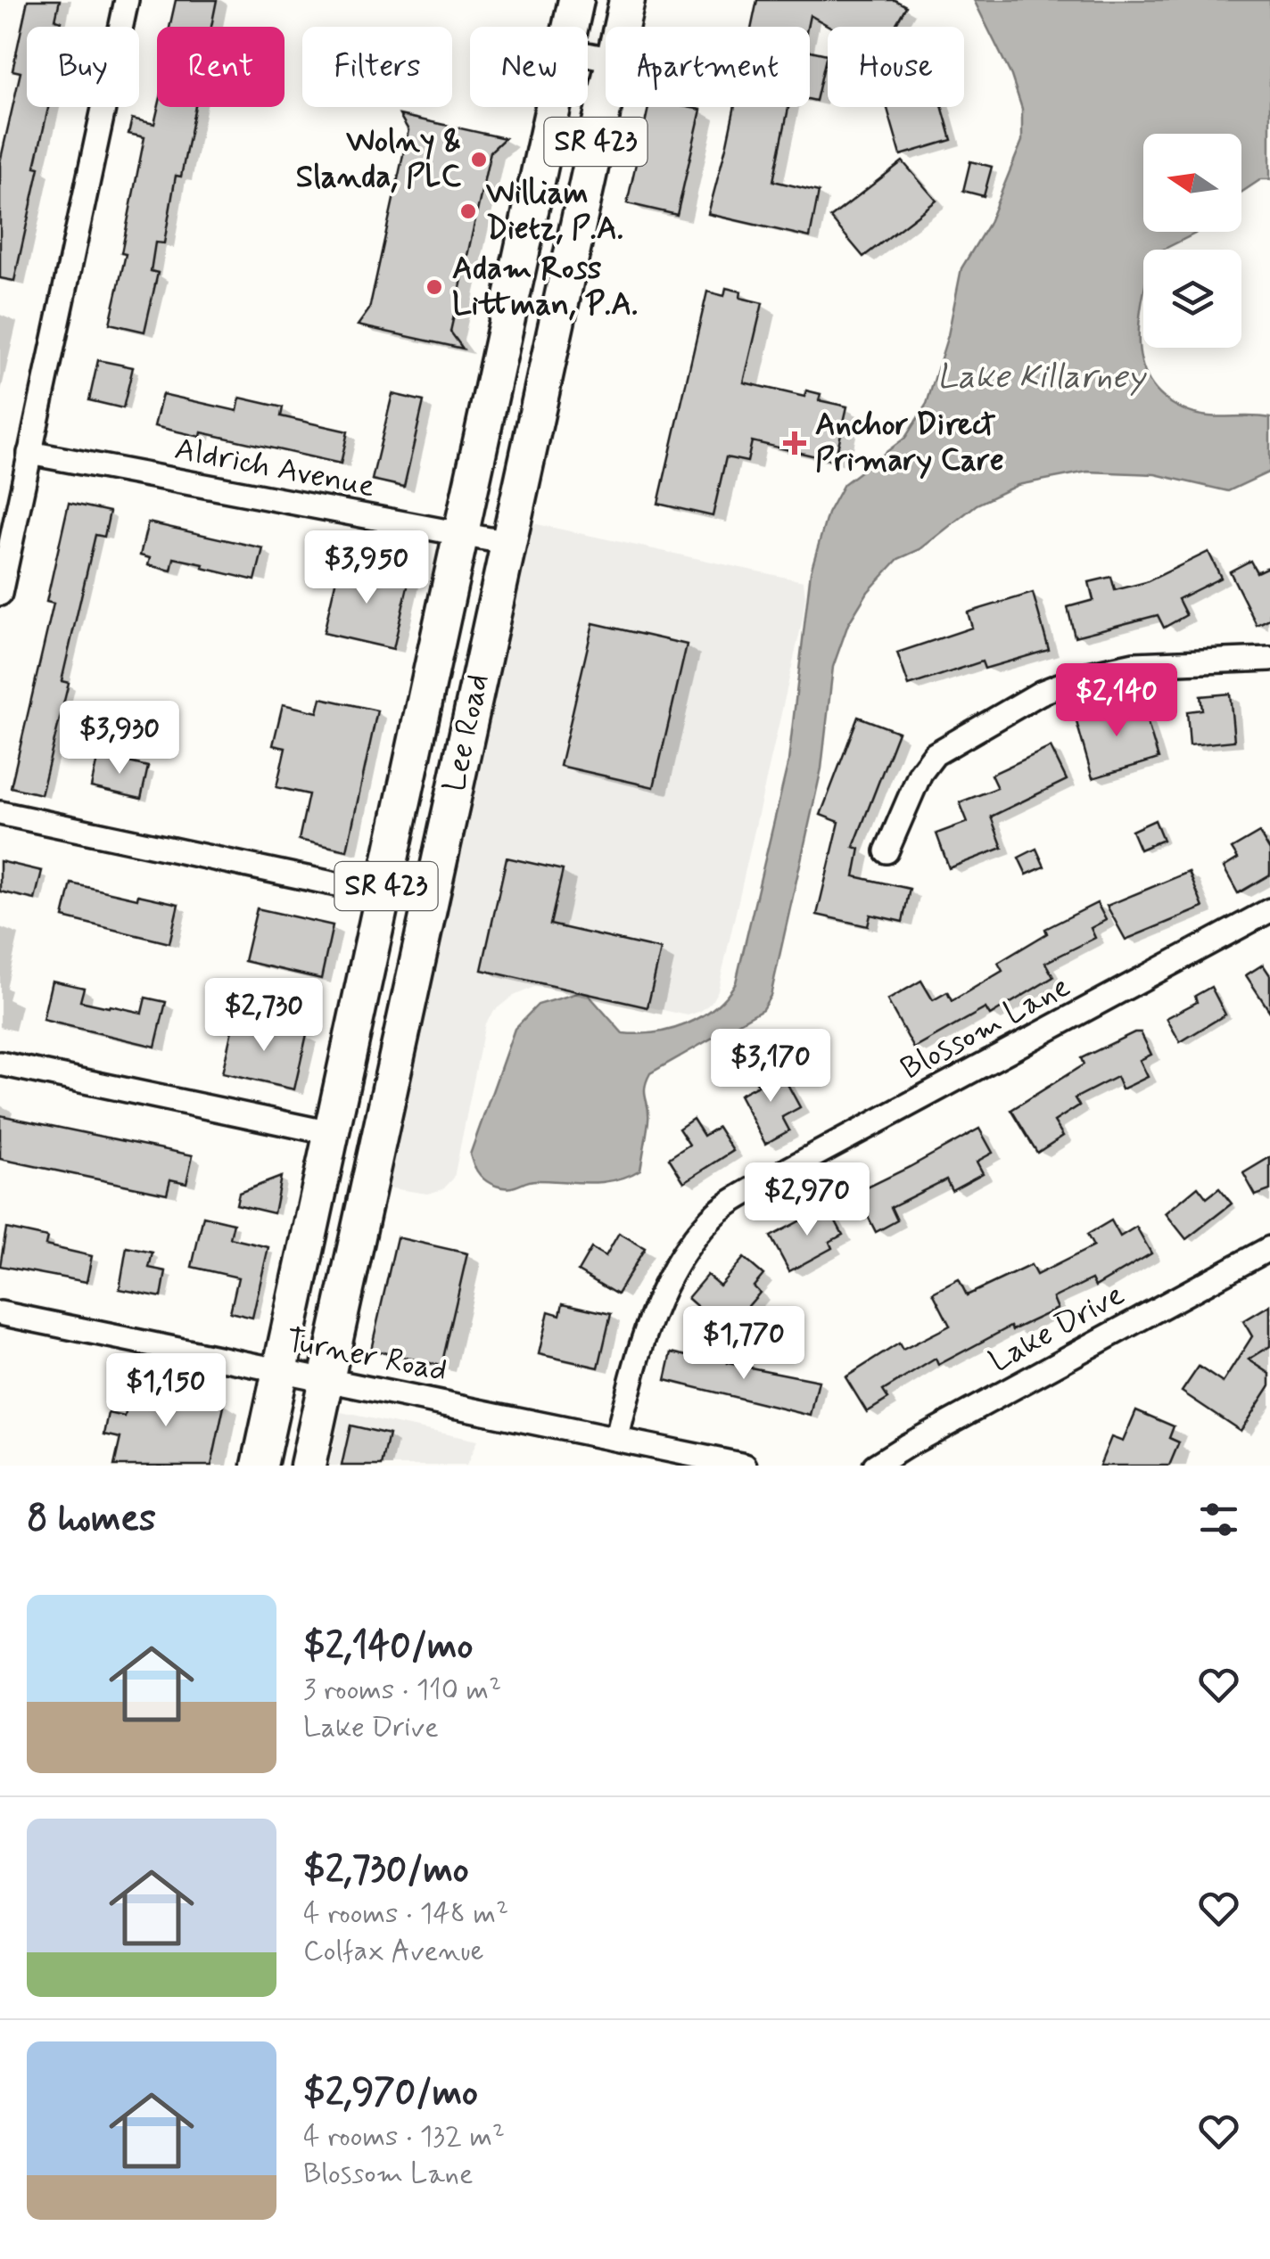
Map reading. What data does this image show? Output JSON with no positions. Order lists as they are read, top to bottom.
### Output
{
  "streets": {
    "main road": ["SR 423", "Lee Road"],
    "street": [
      "Aldrich Avenue",
      "Blossom Lane",
      "Lake Drive",
      "Turner Road"
    ]
  },
  "crossings": [
    ["Aldrich Avenue", "Lee Road"],
    ["Lee Road", "Turner Road"],
    ["Blossom Lane", "Turner Road"]
  ],
  "water": ["Lake Killarney"],
  "places": {
    "other": ["Wolny & Slanda, PLC", "William Dietz, P.A.", "Adam Ross Littman, P.A."],
    "health": ["Anchor Direct Primary Care"]
  },
  "north": "left",
  "page": {
    "chip": [
      "Buy",
      "Rent",
      "Filters",
      "New",
      "Apartment",
      "House"
    ],
    "price": [
      "$3,950",
      "$2,140",
      "$3,930",
      "$2,730",
      "$3,170",
      "$2,970",
      "$1,770",
      "$1,150"
    ],
    "heading": "8 homes",
    "list": [
      {
        "name": "$2,140/mo",
        "note": "3 rooms · 110 m² · Lake Drive"
      },
      {
        "name": "$2,730/mo",
        "note": "4 rooms · 148 m² · Colfax Avenue"
      },
      {
        "name": "$2,970/mo",
        "note": "4 rooms · 132 m² · Blossom Lane"
      }
    ]
  }
}
